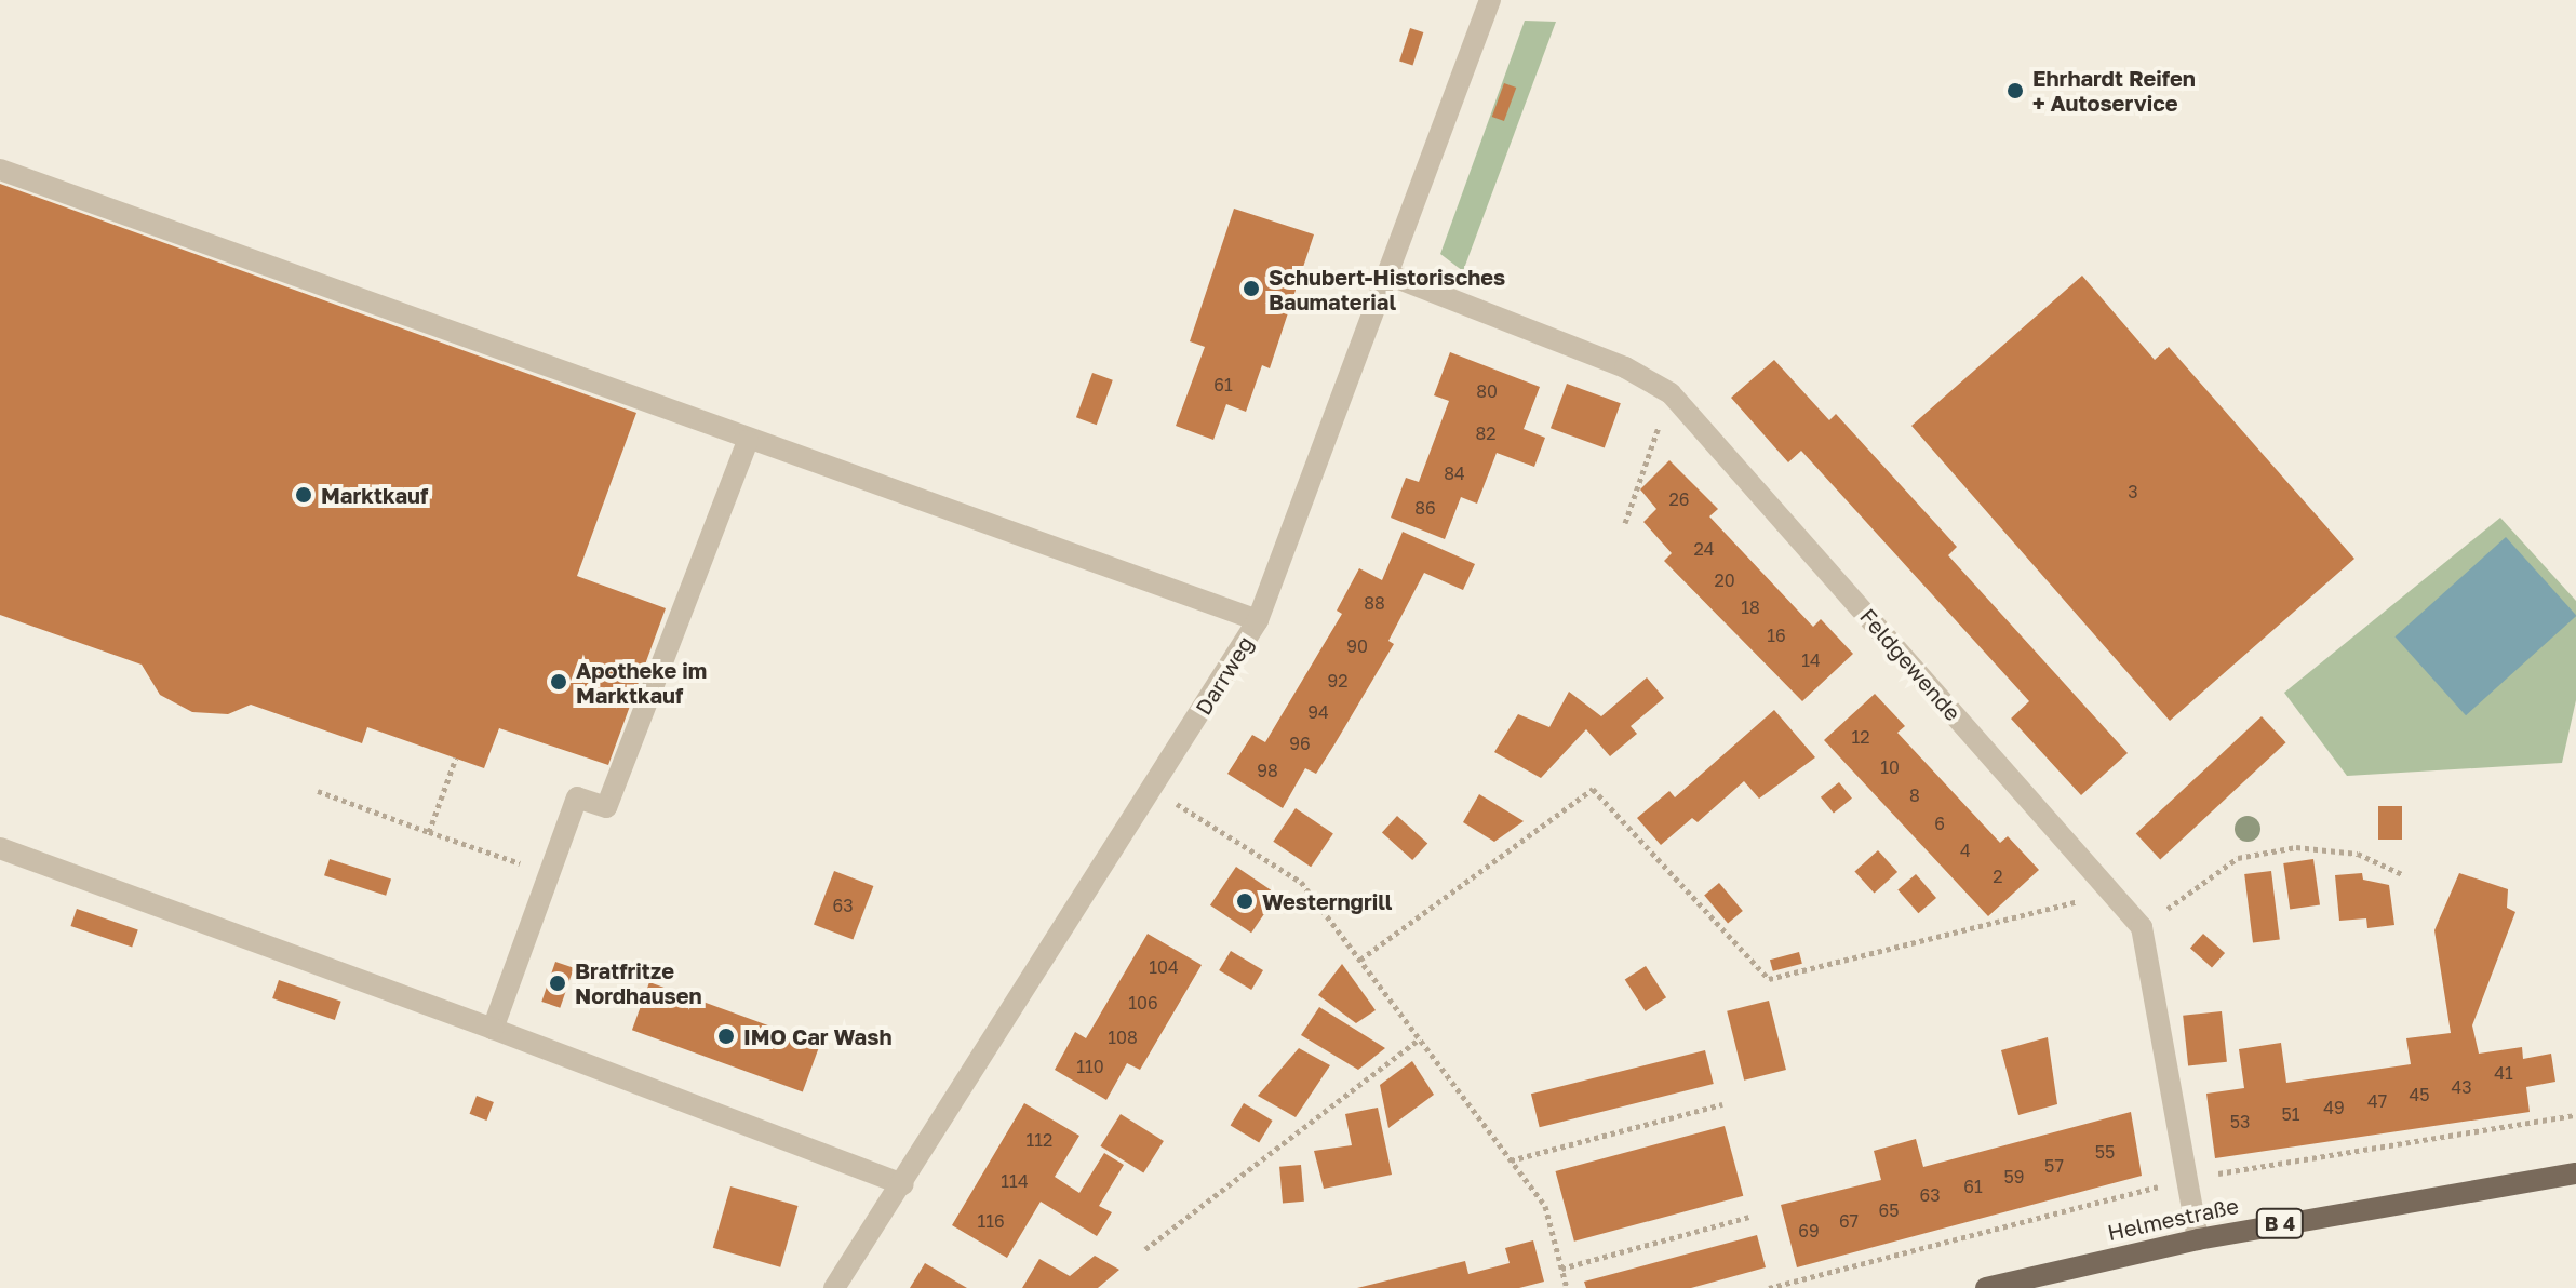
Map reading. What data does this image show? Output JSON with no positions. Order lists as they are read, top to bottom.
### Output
{
  "streets": {
    "main road": ["Helmestraße", "B 4"],
    "street": ["Feldgewende", "Darrweg"]
  },
  "crossings": [
    ["Feldgewende", "Darrweg"]
  ],
  "places": [
    "Ehrhardt Reifen + Autoservice",
    "Schubert-Historisches Baumaterial",
    "Marktkauf",
    "Apotheke im Marktkauf",
    "Westerngrill",
    "Bratfritze Nordhausen",
    "IMO Car Wash"
  ],
  "house_numbers": [
    "61",
    "80",
    "82",
    "84",
    "3",
    "26",
    "86",
    "24",
    "20",
    "88",
    "18",
    "16",
    "90",
    "14",
    "92",
    "94",
    "12",
    "96",
    "10",
    "98",
    "8",
    "6",
    "4",
    "2",
    "63",
    "104",
    "106",
    "108",
    "110",
    "41",
    "43",
    "45",
    "47",
    "49",
    "51",
    "53",
    "112",
    "55",
    "57",
    "59",
    "114",
    "61",
    "63",
    "65",
    "116",
    "67",
    "69"
  ]
}
